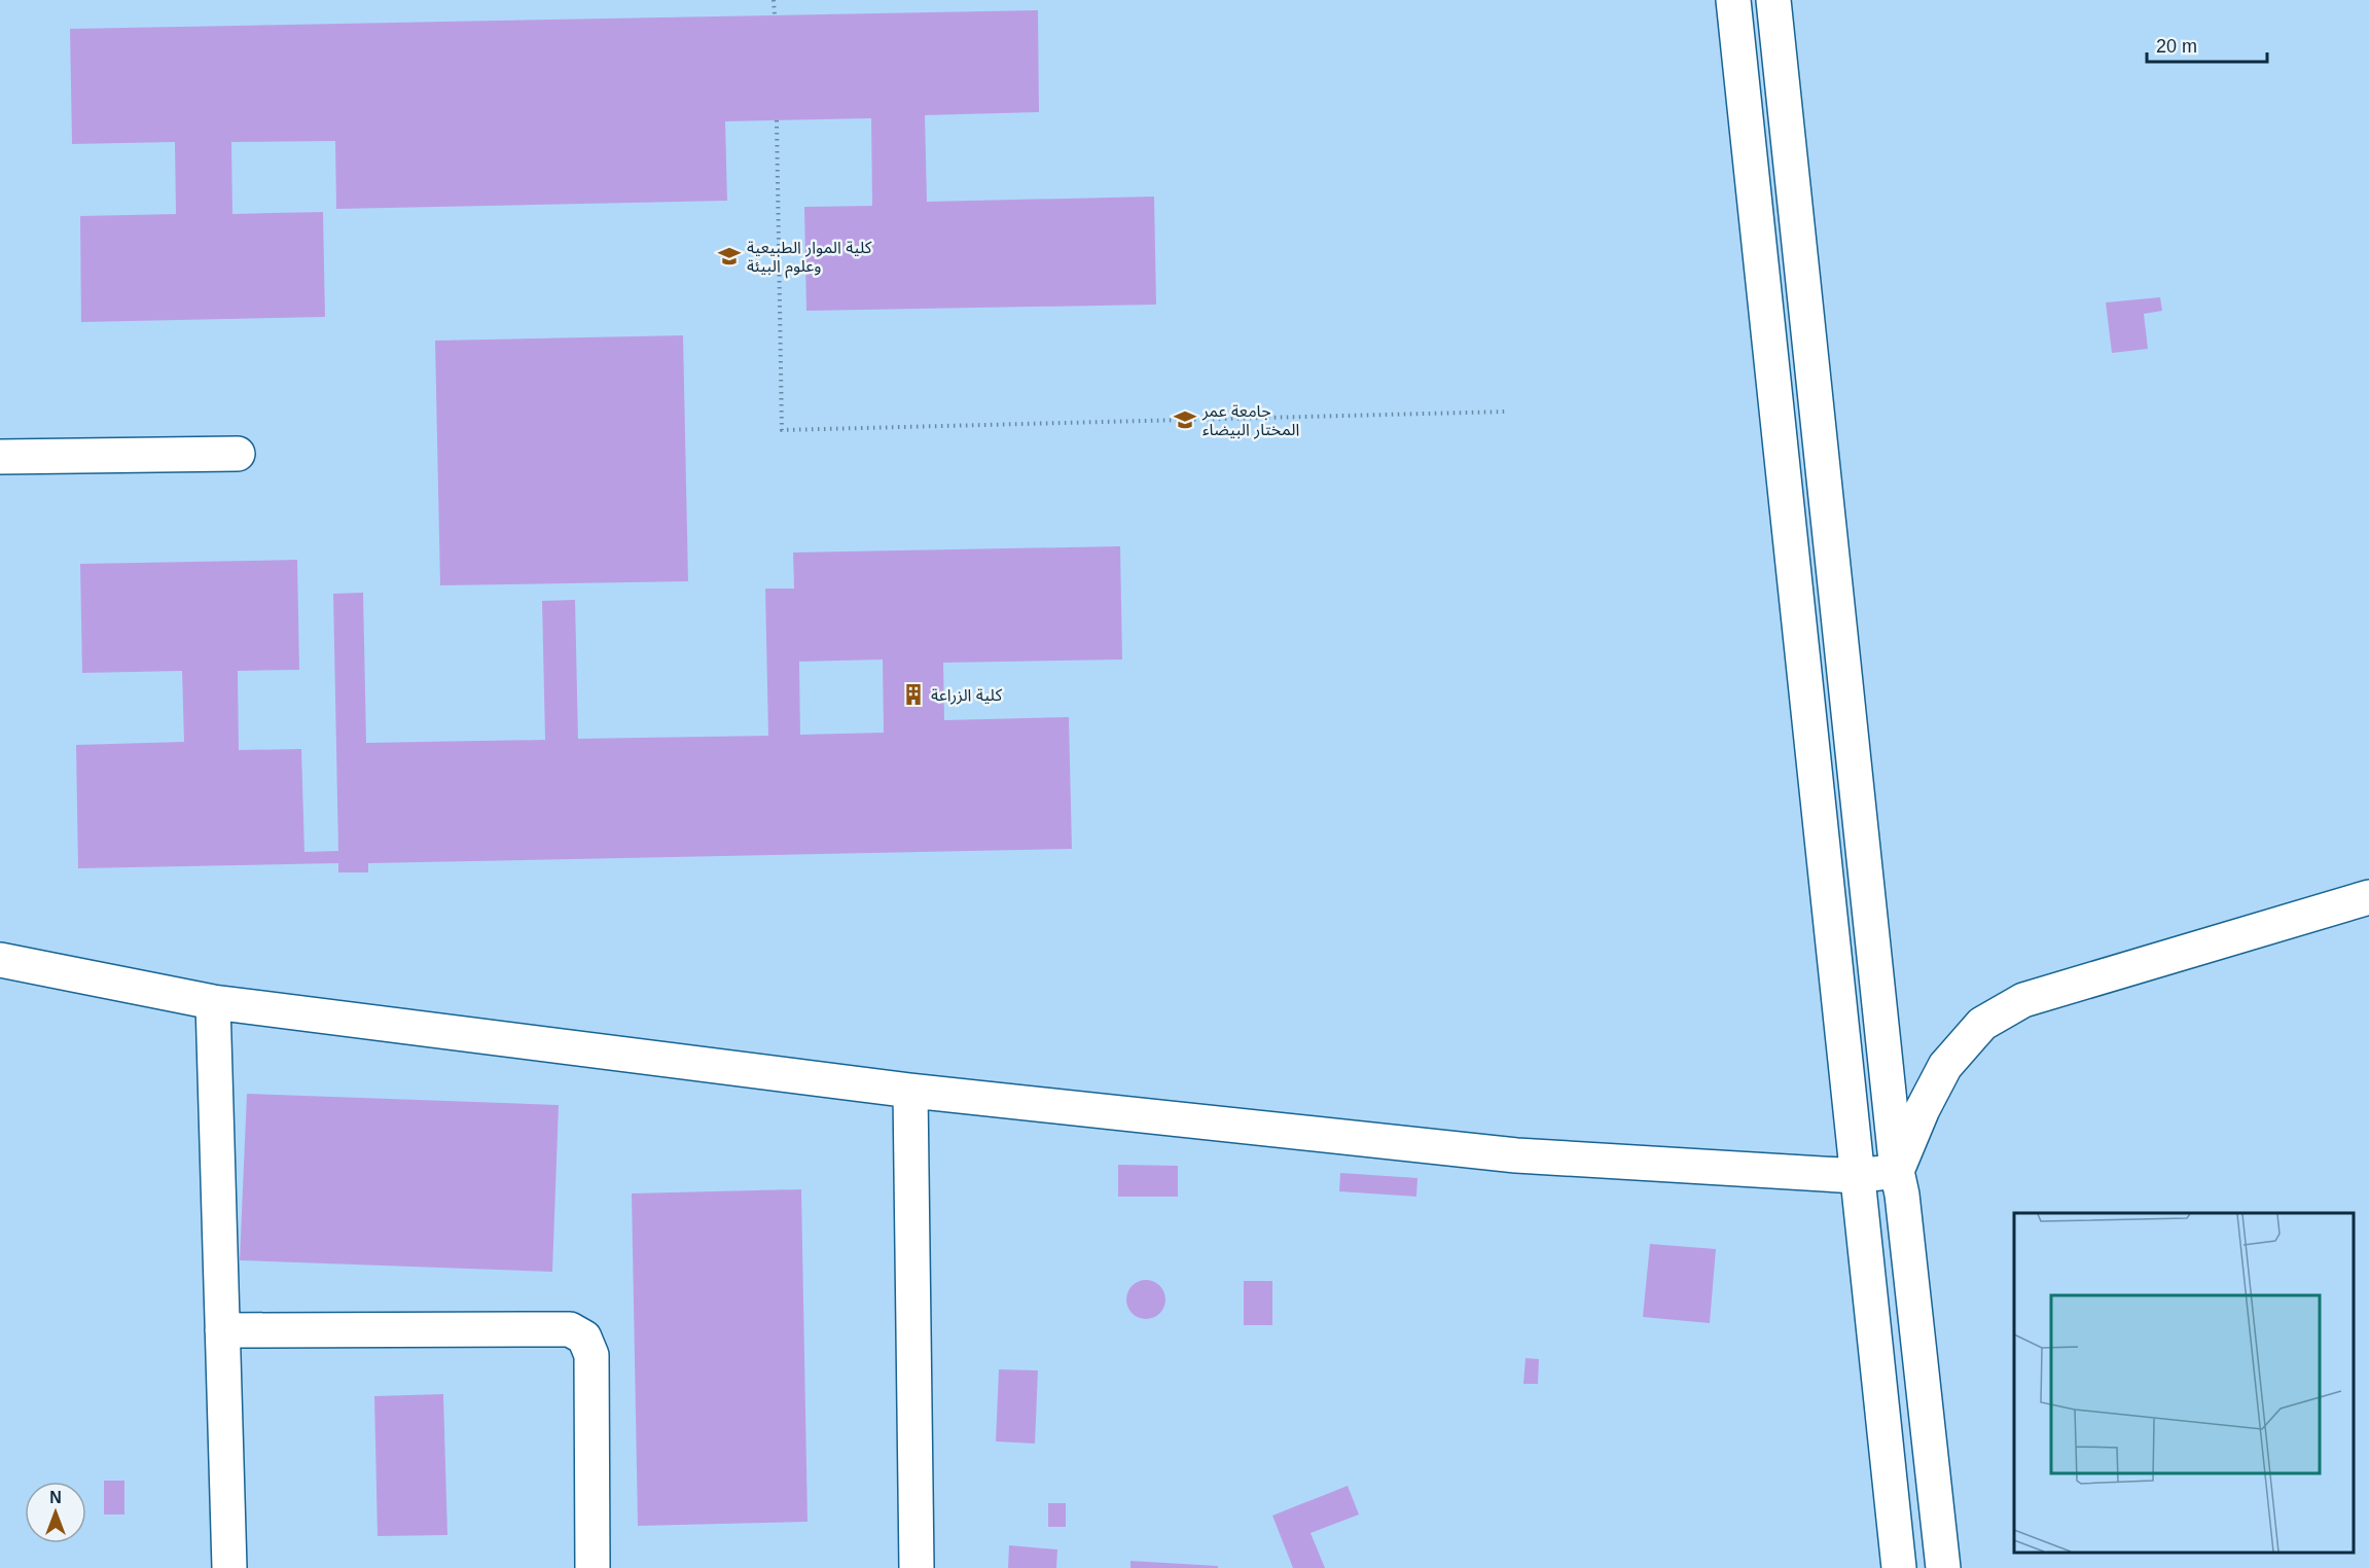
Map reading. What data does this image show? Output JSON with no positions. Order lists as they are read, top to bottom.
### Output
{
  "places": {
    "school or university": ["كلية الموار الطبيعية وعلوم البيئة", "جامعة عمر المختار البيضاء"],
    "building": ["كلية الزراعة"]
  },
  "scale_bar": "20 m",
  "north": "top"
}
